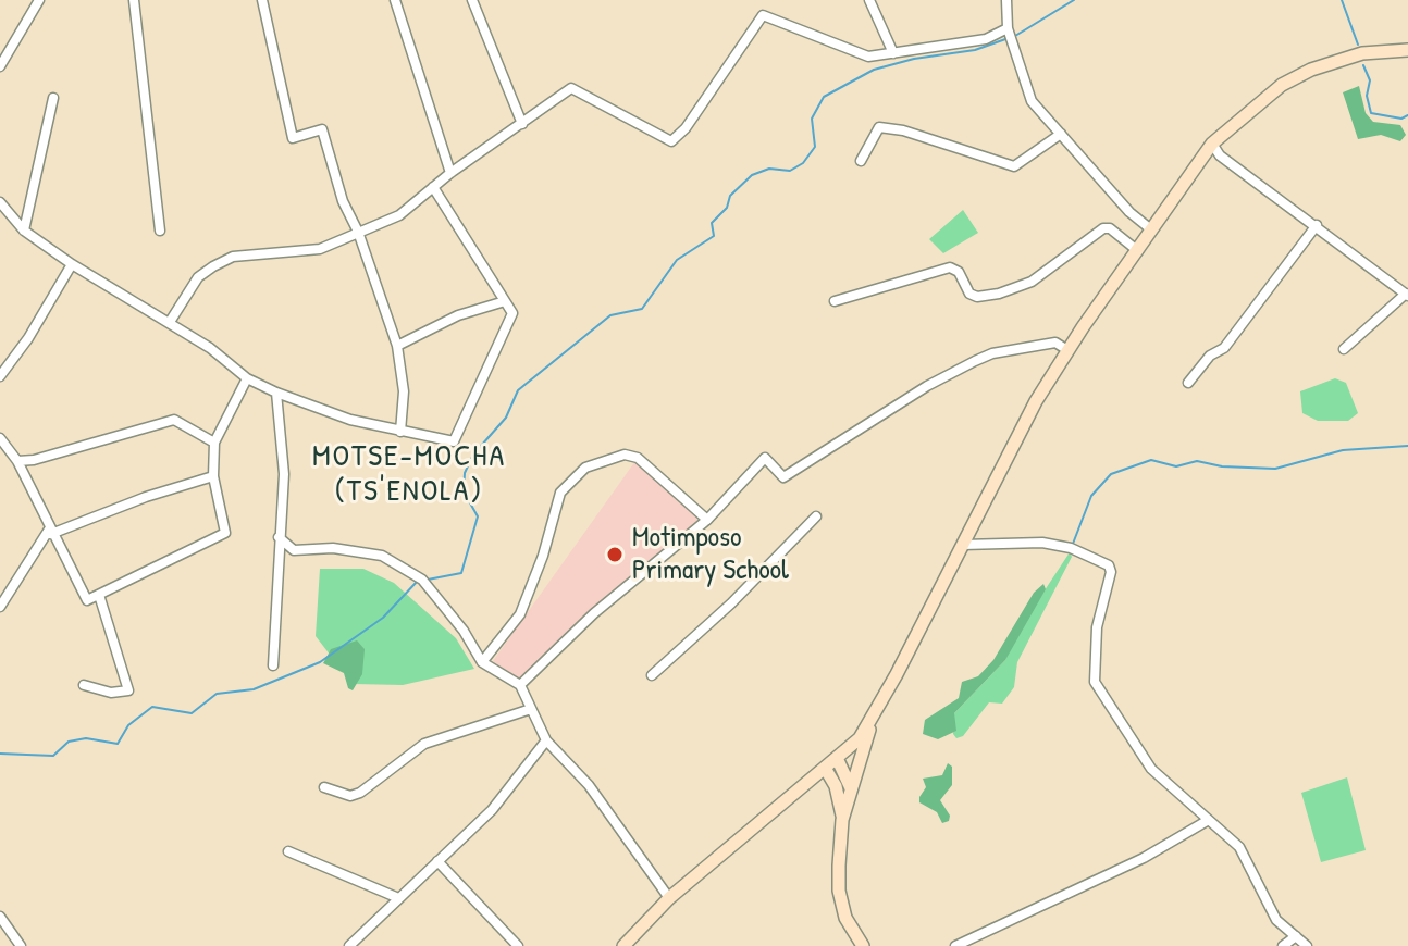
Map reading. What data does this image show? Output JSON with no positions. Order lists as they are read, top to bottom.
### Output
{
  "districts": ["MOTSE-MOCHA (TS'ENOLA)"],
  "places": ["Motimposo Primary School"]
}
